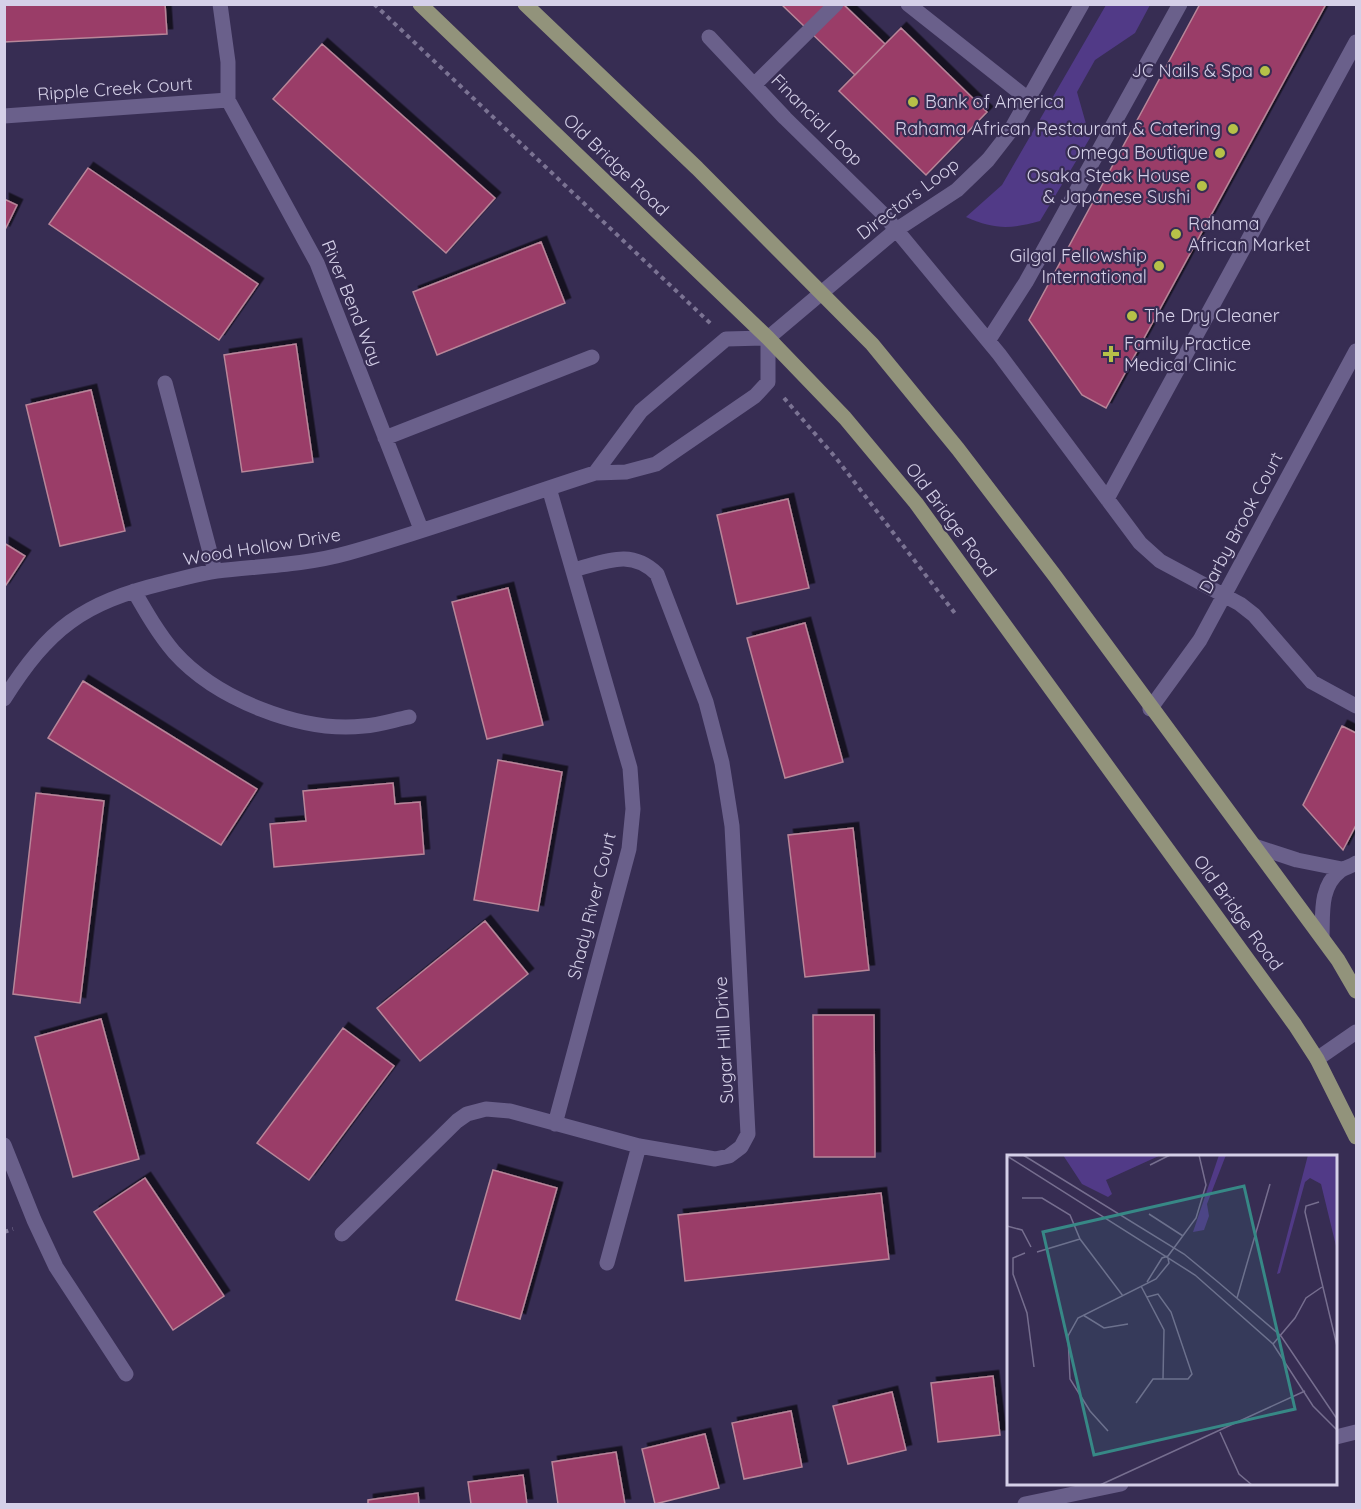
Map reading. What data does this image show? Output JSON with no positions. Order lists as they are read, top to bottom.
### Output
{
  "streets": {
    "main road": ["Old Bridge Road"],
    "street": [
      "Ripple Creek Court",
      "Financial Loop",
      "Directors Loop",
      "River Bend Way",
      "Darby Brook Court",
      "Wood Hollow Drive",
      "Shady River Court",
      "Sugar Hill Drive"
    ]
  },
  "crossings": [
    ["Ripple Creek Court", "River Bend Way"],
    ["Financial Loop", "Directors Loop"],
    ["Financial Loop", "Darby Brook Court"],
    ["Old Bridge Road", "Wood Hollow Drive"],
    ["River Bend Way", "Wood Hollow Drive"],
    ["Wood Hollow Drive", "Shady River Court"],
    ["Shady River Court", "Sugar Hill Drive"]
  ],
  "places": {
    "other": [
      "JC Nails & Spa",
      "Bank of America",
      "Rahama African Restaurant & Catering",
      "Omega Boutique",
      "Osaka Steak House & Japanese Sushi",
      "Rahama African Market",
      "Gilgal Fellowship International",
      "The Dry Cleaner"
    ],
    "health": ["Family Practice Medical Clinic"]
  }
}
